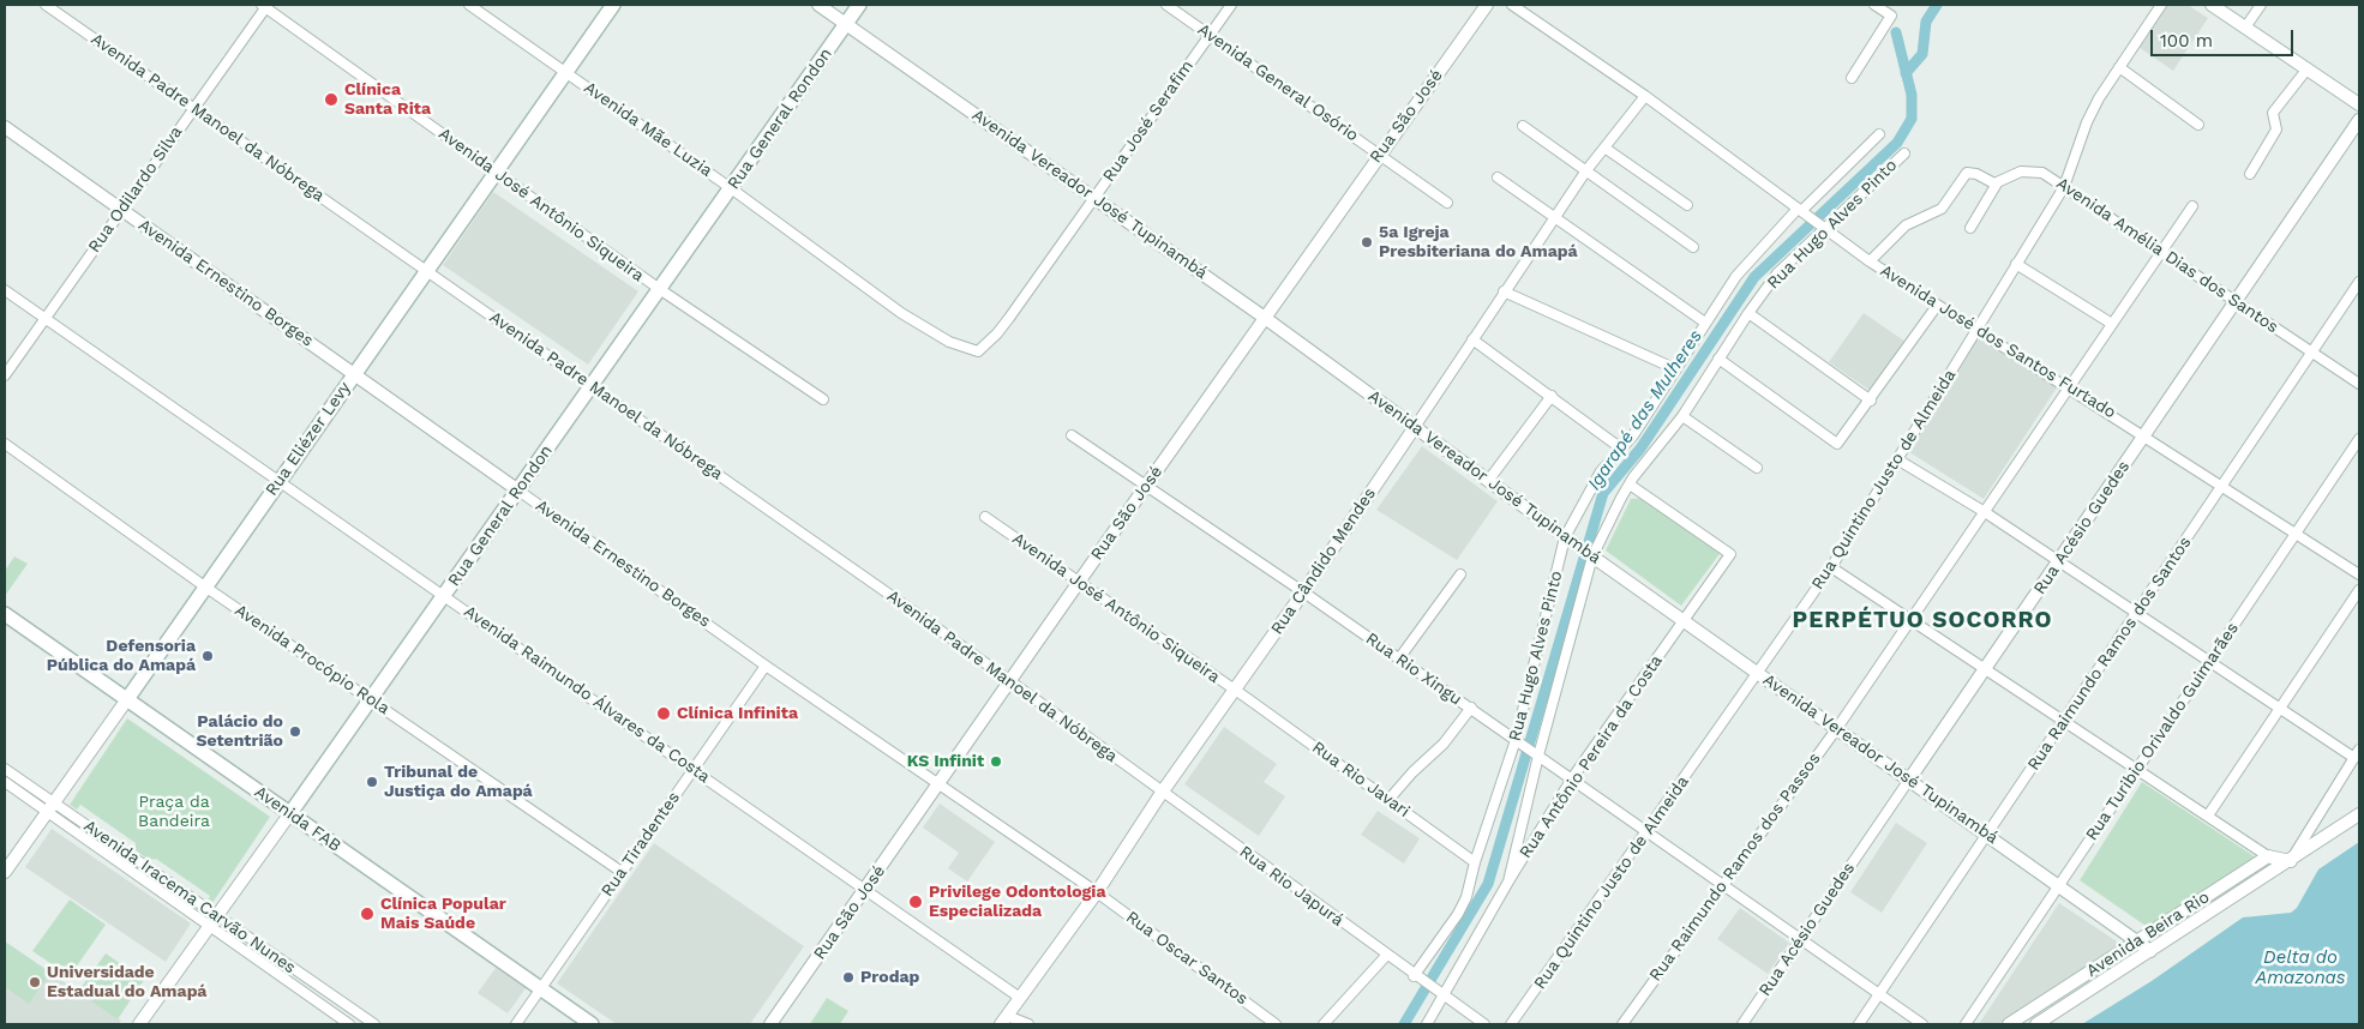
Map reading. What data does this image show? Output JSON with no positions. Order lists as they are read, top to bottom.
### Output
{
  "streets": {
    "main road": ["Rua General Rondon", "Rua Eliézer Levy", "Avenida FAB"],
    "street": [
      "Avenida General Osório",
      "Rua São José",
      "Avenida Padre Manoel da Nóbrega",
      "Rua José Serafim",
      "Avenida Mãe Luzia",
      "Rua Odilardo Silva",
      "Avenida Vereador José Tupinambá",
      "Avenida José Antônio Siqueira",
      "Rua Hugo Alves Pinto",
      "Avenida Amélia Dias dos Santos",
      "Avenida Ernestino Borges",
      "Avenida José dos Santos Furtado",
      "Rua Quintino Justo de Almeida",
      "Rua Acésio Guedes",
      "Rua Cândido Mendes",
      "Rua Raimundo Ramos dos Santos",
      "Avenida Procópio Rola",
      "Rua Rio Xingu",
      "Avenida Raimundo Álvares da Costa",
      "Rua Turibio Orivaldo Guimarães",
      "Rua Antônio Pereira da Costa",
      "Rua Rio Javari",
      "Rua Tiradentes",
      "Rua Raimundo Ramos dos Passos",
      "Rua Rio Japurá",
      "Avenida Iracema Carvão Nunes",
      "Avenida Beira Rio",
      "Rua Oscar Santos"
    ]
  },
  "crossings": [
    ["Avenida General Osório", "Rua São José"],
    ["Avenida General Osório", "Rua José Serafim"],
    ["Rua São José", "Avenida Padre Manoel da Nóbrega"],
    ["Rua São José", "Avenida Vereador José Tupinambá"],
    ["Rua São José", "Avenida José Antônio Siqueira"],
    ["Rua São José", "Avenida Ernestino Borges"],
    ["Rua São José", "Avenida Raimundo Álvares da Costa"],
    ["Avenida Padre Manoel da Nóbrega", "Rua General Rondon"],
    ["Avenida Padre Manoel da Nóbrega", "Rua Odilardo Silva"],
    ["Avenida Padre Manoel da Nóbrega", "Rua Eliézer Levy"],
    ["Avenida Padre Manoel da Nóbrega", "Rua Cândido Mendes"],
    ["Avenida Padre Manoel da Nóbrega", "Rua Rio Japurá"],
    ["Rua General Rondon", "Avenida Mãe Luzia"],
    ["Rua General Rondon", "Avenida Vereador José Tupinambá"],
    ["Rua General Rondon", "Avenida José Antônio Siqueira"],
    ["Rua General Rondon", "Avenida Ernestino Borges"],
    ["Rua General Rondon", "Avenida Procópio Rola"],
    ["Rua General Rondon", "Avenida Raimundo Álvares da Costa"],
    ["Rua General Rondon", "Avenida FAB"],
    ["Rua General Rondon", "Avenida Iracema Carvão Nunes"],
    ["Rua José Serafim", "Avenida Mãe Luzia"],
    ["Rua José Serafim", "Avenida Vereador José Tupinambá"],
    ["Avenida Mãe Luzia", "Rua Eliézer Levy"],
    ["Rua Odilardo Silva", "Avenida José Antônio Siqueira"],
    ["Rua Odilardo Silva", "Avenida Ernestino Borges"],
    ["Rua Odilardo Silva", "Avenida Raimundo Álvares da Costa"],
    ["Avenida Vereador José Tupinambá", "Rua Hugo Alves Pinto"],
    ["Avenida Vereador José Tupinambá", "Rua Quintino Justo de Almeida"],
    ["Avenida Vereador José Tupinambá", "Rua Acésio Guedes"],
    ["Avenida Vereador José Tupinambá", "Rua Cândido Mendes"],
    ["Avenida Vereador José Tupinambá", "Rua Raimundo Ramos dos Santos"],
    ["Avenida Vereador José Tupinambá", "Rua Turibio Orivaldo Guimarães"],
    ["Avenida Vereador José Tupinambá", "Rua Antônio Pereira da Costa"],
    ["Avenida Vereador José Tupinambá", "Rua Raimundo Ramos dos Passos"],
    ["Avenida Vereador José Tupinambá", "Avenida Beira Rio"],
    ["Avenida José Antônio Siqueira", "Rua Eliézer Levy"],
    ["Avenida José Antônio Siqueira", "Rua Cândido Mendes"],
    ["Avenida José Antônio Siqueira", "Rua Rio Javari"],
    ["Rua Hugo Alves Pinto", "Avenida José dos Santos Furtado"],
    ["Rua Hugo Alves Pinto", "Rua Rio Xingu"],
    ["Rua Hugo Alves Pinto", "Rua Antônio Pereira da Costa"],
    ["Rua Hugo Alves Pinto", "Rua Rio Javari"],
    ["Rua Hugo Alves Pinto", "Rua Rio Japurá"],
    ["Avenida Amélia Dias dos Santos", "Rua Quintino Justo de Almeida"],
    ["Avenida Amélia Dias dos Santos", "Rua Acésio Guedes"],
    ["Avenida Amélia Dias dos Santos", "Rua Raimundo Ramos dos Santos"],
    ["Avenida Amélia Dias dos Santos", "Rua Raimundo Ramos dos Passos"],
    ["Avenida Ernestino Borges", "Rua Eliézer Levy"],
    ["Avenida Ernestino Borges", "Rua Cândido Mendes"],
    ["Avenida Ernestino Borges", "Rua Tiradentes"],
    ["Avenida Ernestino Borges", "Rua Oscar Santos"],
    ["Avenida José dos Santos Furtado", "Rua Quintino Justo de Almeida"],
    ["Avenida José dos Santos Furtado", "Rua Acésio Guedes"],
    ["Avenida José dos Santos Furtado", "Rua Cândido Mendes"],
    ["Avenida José dos Santos Furtado", "Rua Raimundo Ramos dos Santos"],
    ["Avenida José dos Santos Furtado", "Rua Turibio Orivaldo Guimarães"],
    ["Avenida José dos Santos Furtado", "Rua Raimundo Ramos dos Passos"],
    ["Rua Eliézer Levy", "Avenida Procópio Rola"],
    ["Rua Eliézer Levy", "Avenida Raimundo Álvares da Costa"],
    ["Rua Eliézer Levy", "Avenida FAB"],
    ["Rua Eliézer Levy", "Avenida Iracema Carvão Nunes"],
    ["Rua Cândido Mendes", "Rua Rio Xingu"],
    ["Rua Cândido Mendes", "Avenida Raimundo Álvares da Costa"],
    ["Rua Cândido Mendes", "Rua Rio Japurá"],
    ["Rua Cândido Mendes", "Rua Oscar Santos"],
    ["Avenida Procópio Rola", "Rua Tiradentes"],
    ["Avenida Raimundo Álvares da Costa", "Rua Tiradentes"],
    ["Rua Antônio Pereira da Costa", "Rua Rio Japurá"],
    ["Avenida FAB", "Rua Tiradentes"]
  ],
  "districts": ["PERPÉTUO SOCORRO"],
  "water": ["Igarapé das Mulheres", "Delta do Amazonas"],
  "parks": ["Praça da Bandeira"],
  "places": [
    "Clínica Santa Rita",
    "5a Igreja Presbiteriana do Amapá",
    "Defensoria Pública do Amapá",
    "Clínica Infinita",
    "Palácio do Setentrião",
    "KS Infinit",
    "Tribunal de Justiça do Amapá",
    "Privilege Odontologia Especializada",
    "Clínica Popular Mais Saúde",
    "Prodap",
    "Universidade Estadual do Amapá"
  ],
  "scale_bar": "100 m"
}
